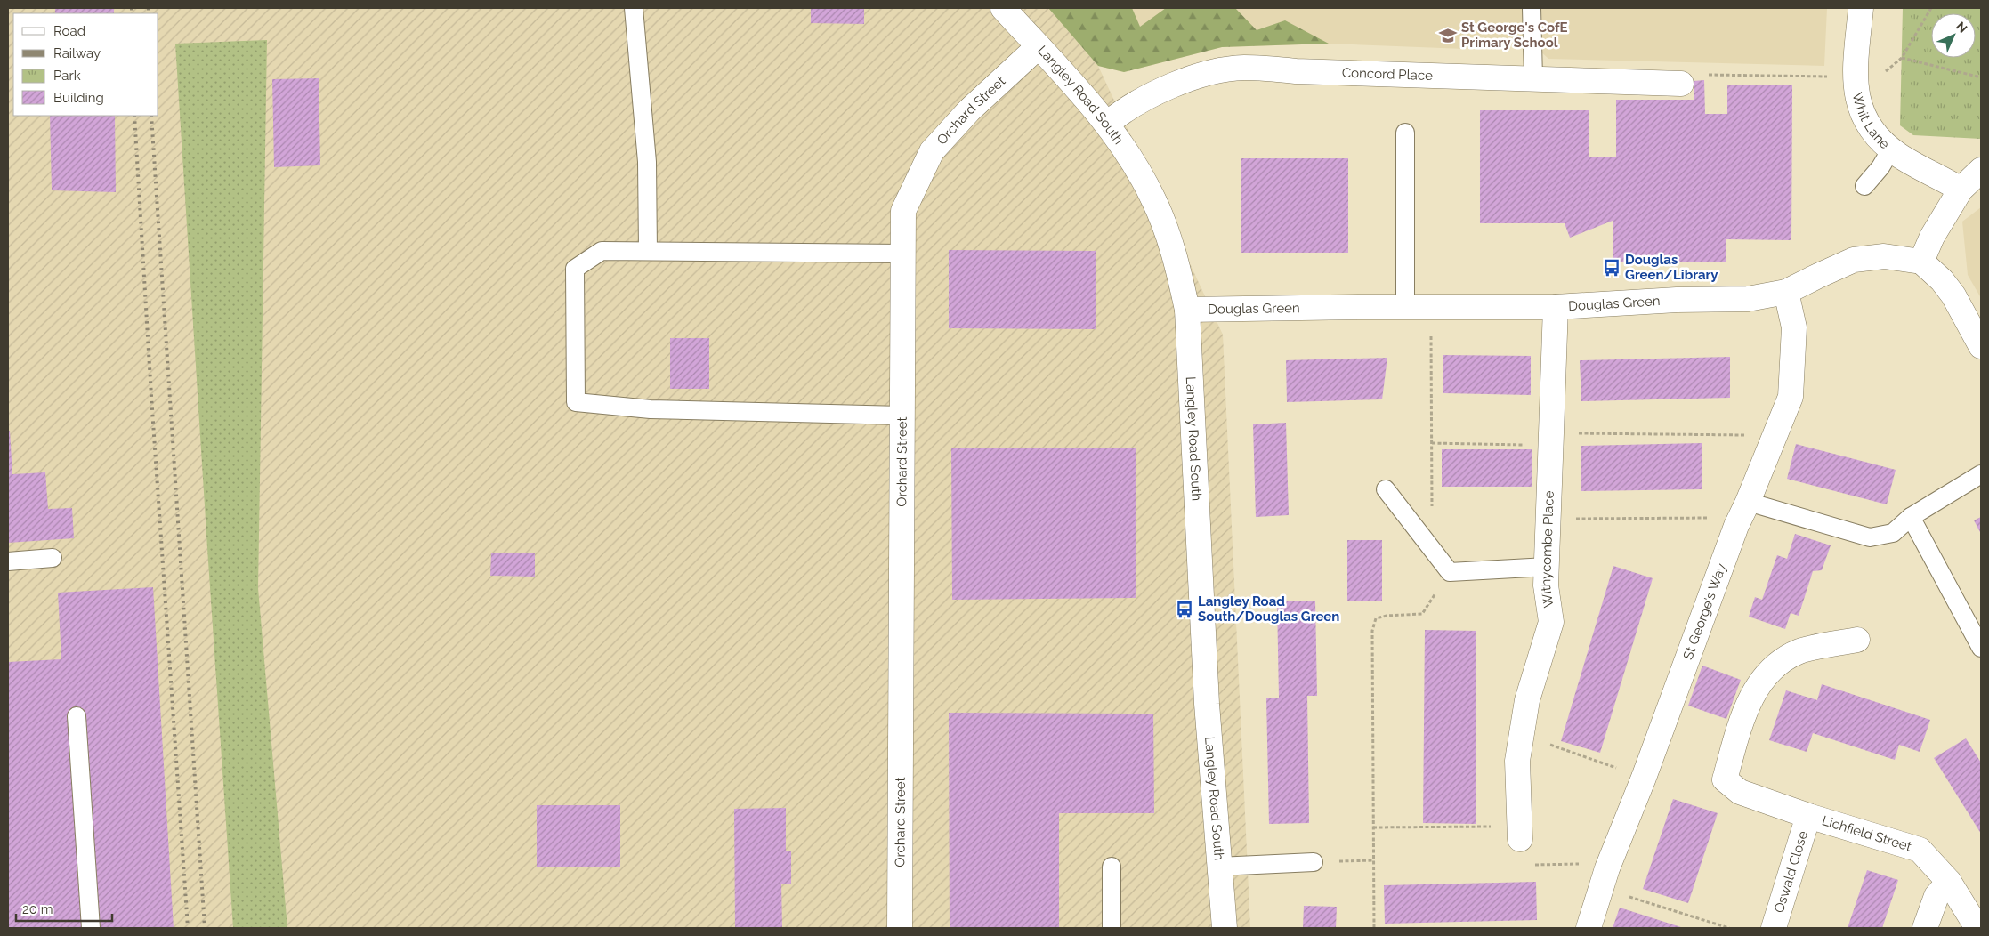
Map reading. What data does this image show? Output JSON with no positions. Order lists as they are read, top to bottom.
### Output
{
  "streets": {
    "street": [
      "Concord Place",
      "Langley Road South",
      "Orchard Street",
      "Whit Lane",
      "Douglas Green",
      "Withycombe Place",
      "St George's Way",
      "Lichfield Street",
      "Oswald Close"
    ]
  },
  "crossings": [
    ["Concord Place", "Langley Road South"],
    ["Langley Road South", "Orchard Street"],
    ["Langley Road South", "Douglas Green"],
    ["Douglas Green", "Withycombe Place"],
    ["Douglas Green", "St George's Way"],
    ["Lichfield Street", "Oswald Close"]
  ],
  "places": {
    "school or university": ["St George's CofE Primary School"],
    "bus stop": ["Douglas Green/Library", "Langley Road South/Douglas Green"]
  },
  "legend": [
    "Road",
    "Railway",
    "Park",
    "Building"
  ],
  "scale_bar": "20 m",
  "north": "top right"
}
